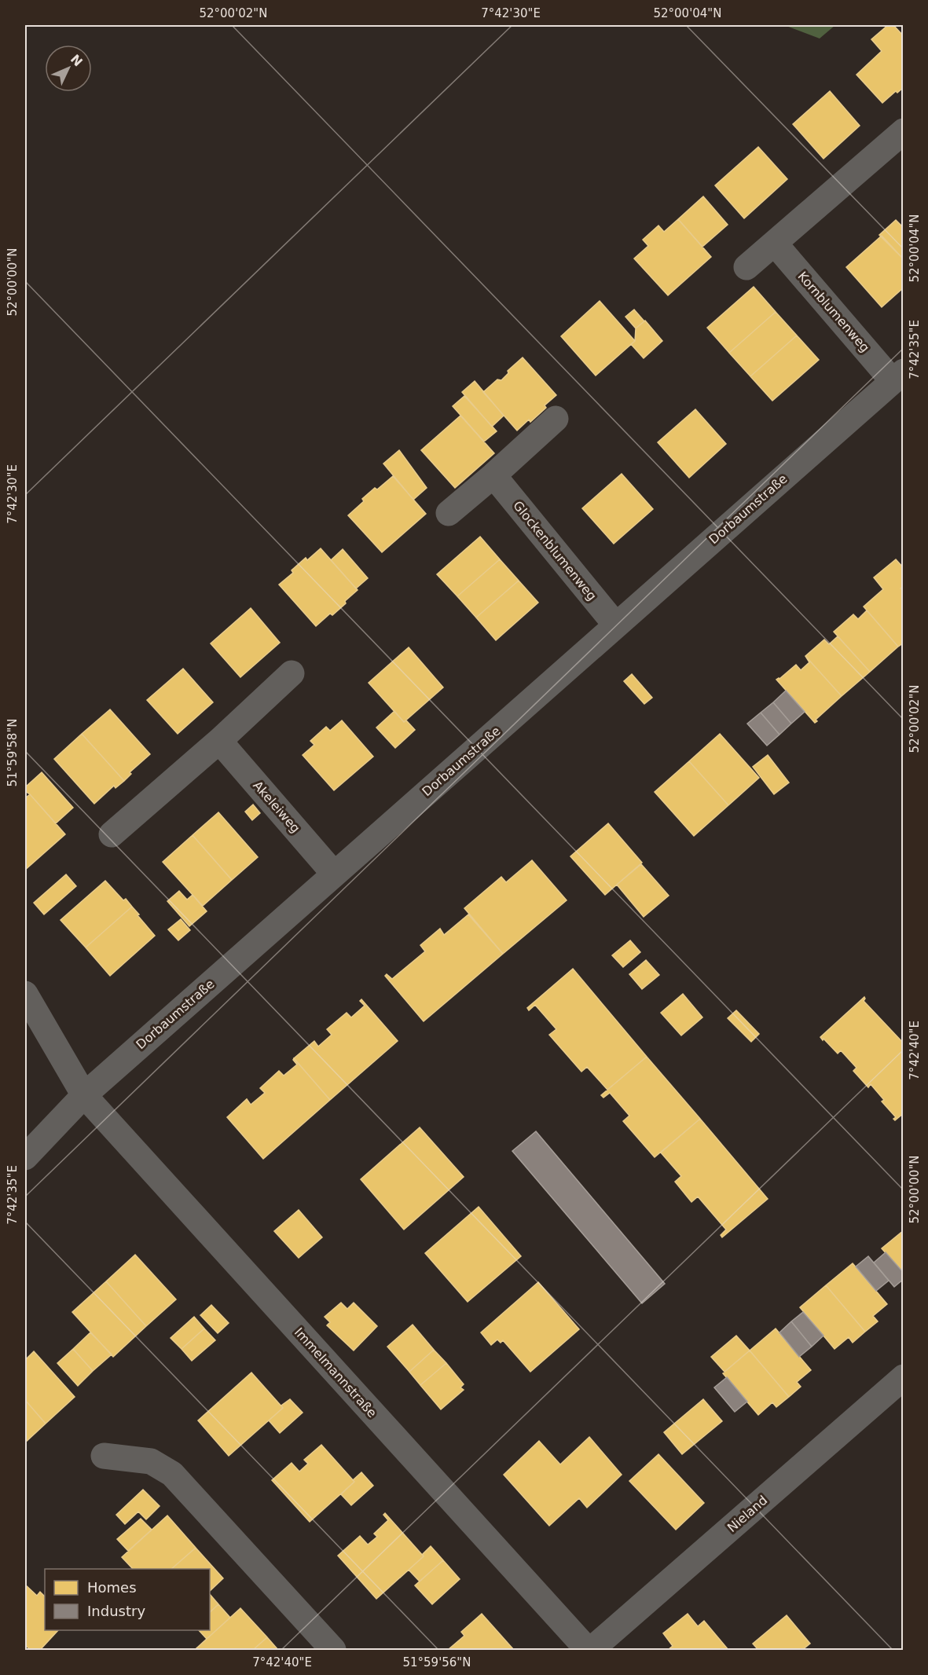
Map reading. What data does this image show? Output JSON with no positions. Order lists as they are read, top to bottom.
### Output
{
  "streets": {
    "street": [
      "Kornblumenweg",
      "Dorbaumstraße",
      "Glockenblumenweg",
      "Akeleiweg",
      "Immelmannstraße",
      "Nieland"
    ]
  },
  "crossings": [
    ["Kornblumenweg", "Dorbaumstraße"],
    ["Dorbaumstraße", "Glockenblumenweg"],
    ["Dorbaumstraße", "Akeleiweg"],
    ["Dorbaumstraße", "Immelmannstraße"],
    ["Immelmannstraße", "Nieland"]
  ],
  "legend": ["Homes", "Industry"],
  "north": "top right",
  "coordinates": [
    "52°00'02\"N",
    "7°42'30\"E",
    "52°00'04\"N",
    "52°00'00\"N",
    "7°42'35\"E",
    "51°59'58\"N",
    "7°42'40\"E",
    "51°59'56\"N"
  ]
}
